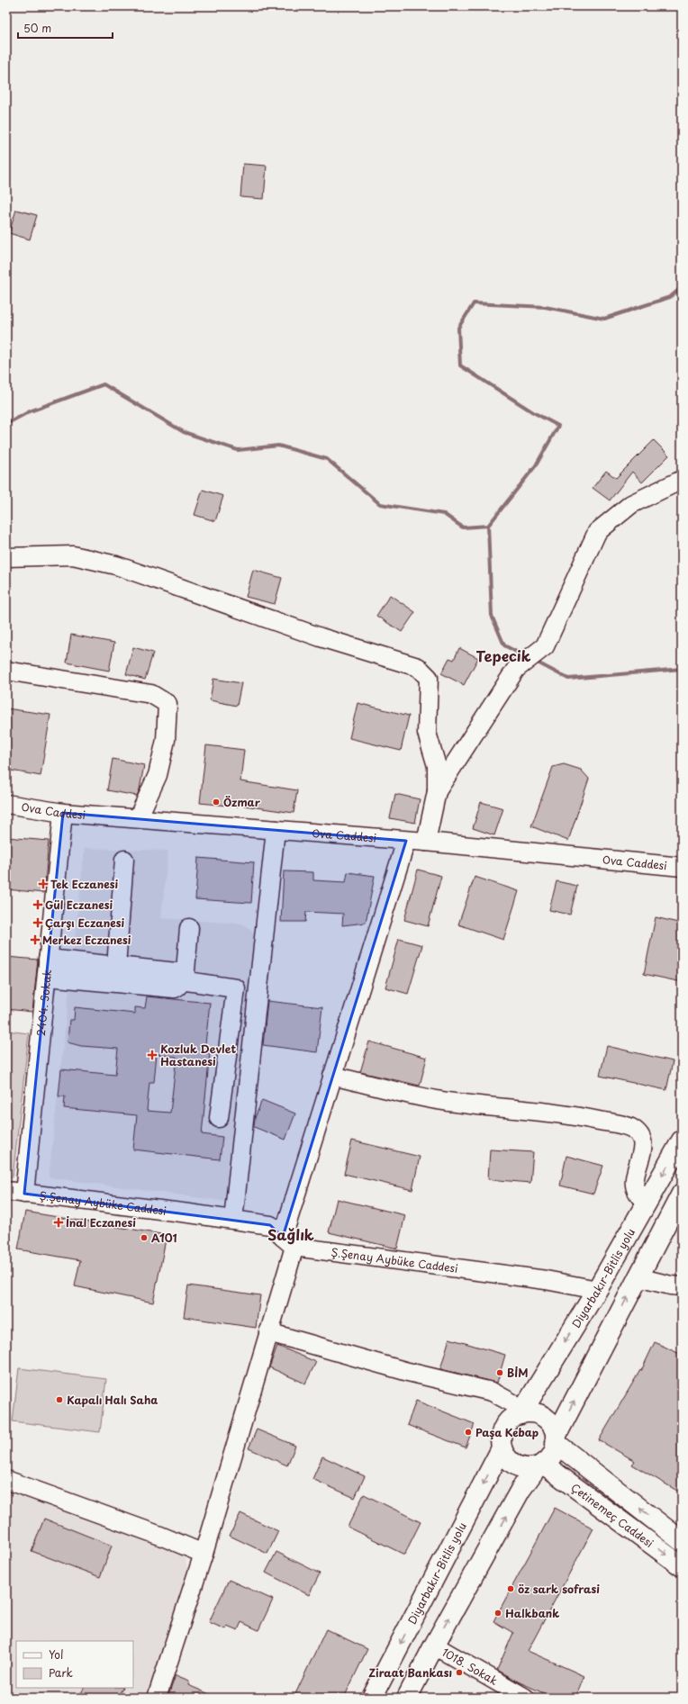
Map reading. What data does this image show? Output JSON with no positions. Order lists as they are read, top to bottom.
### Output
{
  "streets": {
    "main road": ["Diyarbakır-Bitlis yolu", "Çetinemeç Caddesi"],
    "street": [
      "Ova Caddesi",
      "2404. Sokak",
      "Ş.Şenay Aybüke Caddesi",
      "1018. Sokak"
    ]
  },
  "crossings": [
    ["Ova Caddesi", "2404. Sokak"],
    ["2404. Sokak", "Ş.Şenay Aybüke Caddesi"],
    ["Ş.Şenay Aybüke Caddesi", "Diyarbakır-Bitlis yolu"],
    ["Diyarbakır-Bitlis yolu", "Çetinemeç Caddesi"]
  ],
  "districts": ["Tepecik", "Sağlık"],
  "places": {
    "other": [
      "Özmar",
      "A101",
      "BİM",
      "Kapalı Halı Saha",
      "Paşa Kebap",
      "öz sark sofrasi",
      "Halkbank",
      "Ziraat Bankası"
    ],
    "health": [
      "Tek Eczanesi",
      "Gül Eczanesi",
      "Çarşı Eczanesi",
      "Merkez Eczanesi",
      "Kozluk Devlet Hastanesi",
      "İnal Eczanesi"
    ]
  },
  "legend": ["Yol", "Park"],
  "scale_bar": "50 m"
}
